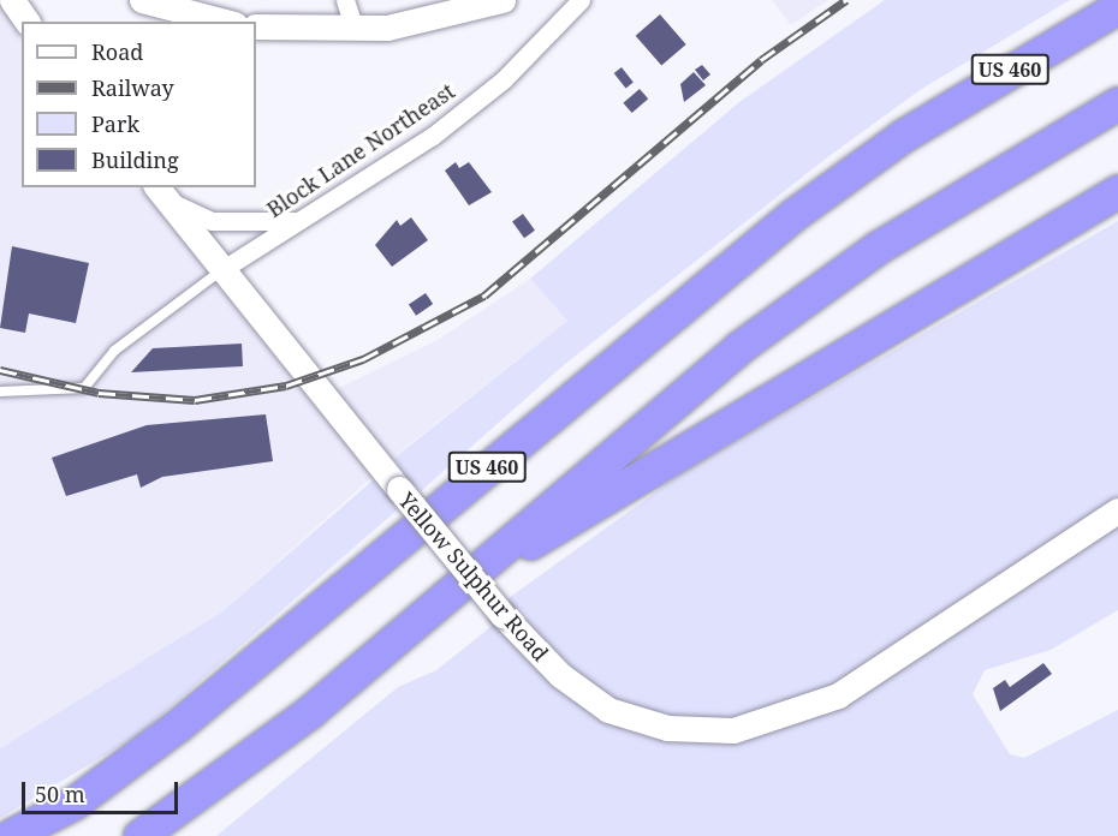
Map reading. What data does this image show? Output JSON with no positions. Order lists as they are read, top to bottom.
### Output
{
  "streets": {
    "highway": ["US 460"],
    "street": ["Block Lane Northeast", "Yellow Sulphur Road"]
  },
  "crossings": [
    ["Block Lane Northeast", "Yellow Sulphur Road"]
  ],
  "legend": [
    "Road",
    "Railway",
    "Park",
    "Building"
  ],
  "scale_bar": "50 m"
}
